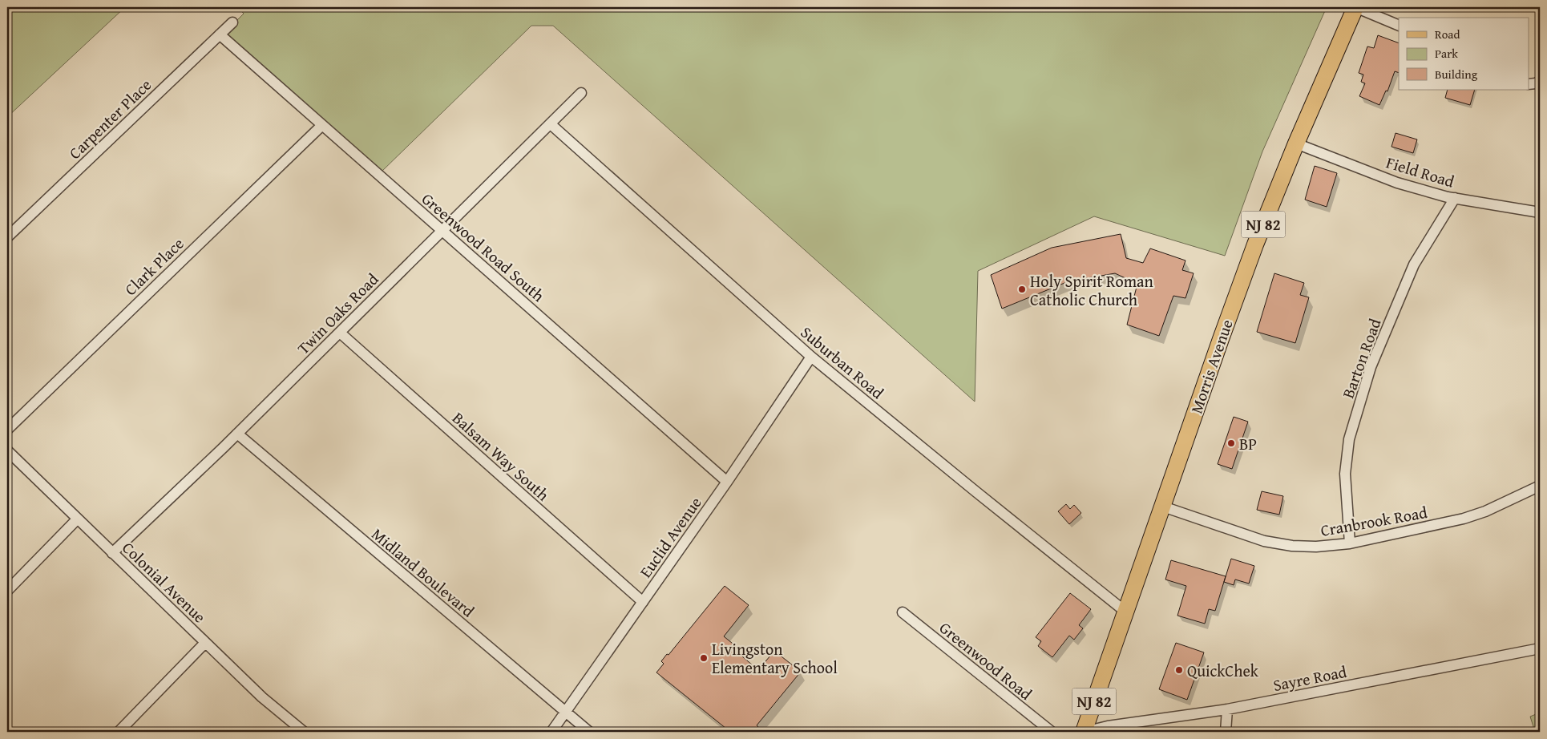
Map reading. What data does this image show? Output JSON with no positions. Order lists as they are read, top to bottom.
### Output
{
  "streets": {
    "main road": ["NJ 82", "Morris Avenue"],
    "street": [
      "Carpenter Place",
      "Field Road",
      "Greenwood Road South",
      "Clark Place",
      "Twin Oaks Road",
      "Barton Road",
      "Suburban Road",
      "Balsam Way South",
      "Cranbrook Road",
      "Euclid Avenue",
      "Midland Boulevard",
      "Colonial Avenue",
      "Greenwood Road",
      "Sayre Road"
    ]
  },
  "crossings": [
    ["Carpenter Place", "Greenwood Road South"],
    ["Field Road", "Barton Road"],
    ["Field Road", "Morris Avenue"],
    ["Greenwood Road South", "Clark Place"],
    ["Greenwood Road South", "Twin Oaks Road"],
    ["Greenwood Road South", "Euclid Avenue"],
    ["Twin Oaks Road", "Suburban Road"],
    ["Twin Oaks Road", "Balsam Way South"],
    ["Twin Oaks Road", "Midland Boulevard"],
    ["Twin Oaks Road", "Colonial Avenue"],
    ["Barton Road", "Cranbrook Road"],
    ["Suburban Road", "Morris Avenue"],
    ["Suburban Road", "Euclid Avenue"],
    ["Morris Avenue", "Cranbrook Road"],
    ["Morris Avenue", "Sayre Road"],
    ["Balsam Way South", "Euclid Avenue"],
    ["Euclid Avenue", "Midland Boulevard"]
  ],
  "places": [
    "Holy Spirit Roman Catholic Church",
    "BP",
    "Livingston Elementary School",
    "QuickChek"
  ],
  "legend": ["Road", "Park", "Building"]
}
